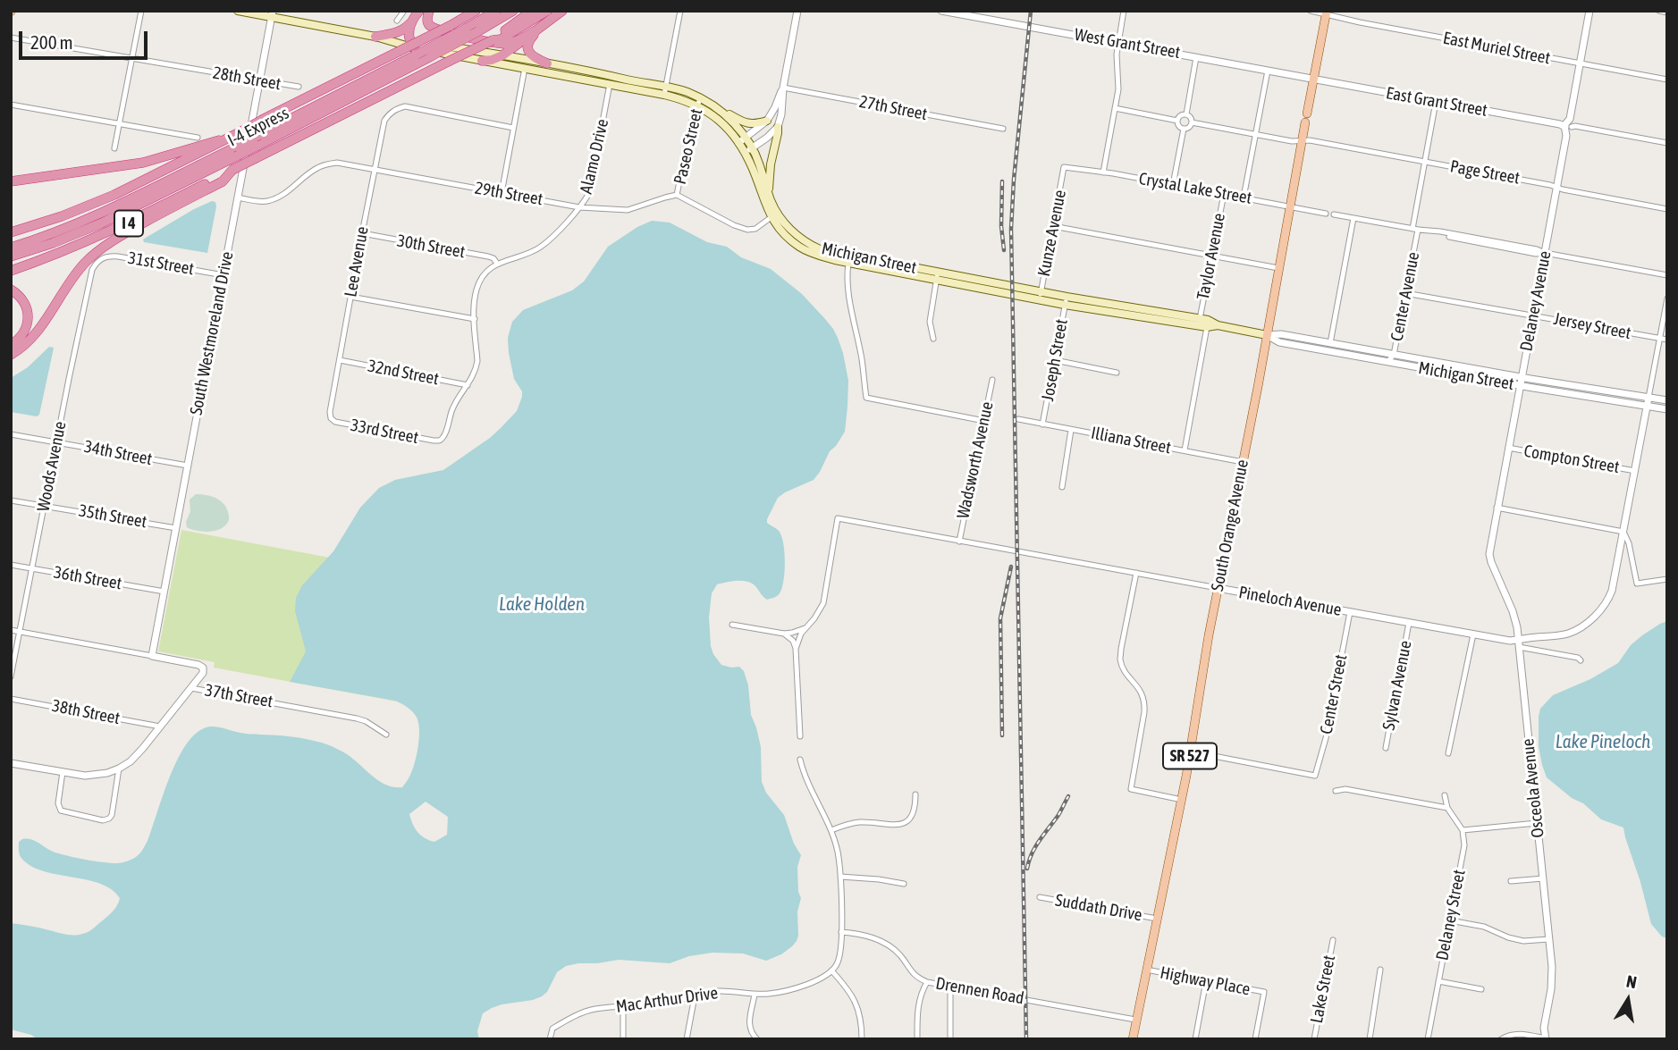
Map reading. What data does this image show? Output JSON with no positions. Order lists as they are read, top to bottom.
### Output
{
  "streets": {
    "highway": ["I-4 Express", "I 4"],
    "main road": ["Michigan Street", "South Orange Avenue", "SR 527"],
    "street": [
      "West Grant Street",
      "East Muriel Street",
      "28th Street",
      "East Grant Street",
      "27th Street",
      "Paseo Street",
      "Alamo Drive",
      "Page Street",
      "Crystal Lake Street",
      "29th Street",
      "Kunze Avenue",
      "30th Street",
      "Taylor Avenue",
      "Lee Avenue",
      "31st Street",
      "Center Avenue",
      "Delaney Avenue",
      "Jersey Street",
      "South Westmoreland Drive",
      "Joseph Street",
      "32nd Street",
      "33rd Street",
      "Illiana Street",
      "34th Street",
      "Compton Street",
      "Wadsworth Avenue",
      "Woods Avenue",
      "35th Street",
      "36th Street",
      "Pineloch Avenue",
      "Sylvan Avenue",
      "Center Street",
      "37th Street",
      "38th Street",
      "Osceola Avenue",
      "Suddath Drive",
      "Delaney Street",
      "Highway Place",
      "Lake Street",
      "Drennen Road",
      "Mac Arthur Drive"
    ]
  },
  "crossings": [
    ["West Grant Street", "East Grant Street"],
    ["West Grant Street", "South Orange Avenue"],
    ["East Muriel Street", "Delaney Avenue"],
    ["East Muriel Street", "South Orange Avenue"],
    ["28th Street", "South Westmoreland Drive"],
    ["East Grant Street", "Center Avenue"],
    ["East Grant Street", "Delaney Avenue"],
    ["East Grant Street", "South Orange Avenue"],
    ["I-4 Express", "Michigan Street"],
    ["Paseo Street", "29th Street"],
    ["Paseo Street", "Michigan Street"],
    ["Alamo Drive", "29th Street"],
    ["Alamo Drive", "30th Street"],
    ["Alamo Drive", "Michigan Street"],
    ["Page Street", "Center Avenue"],
    ["Page Street", "Delaney Avenue"],
    ["Page Street", "South Orange Avenue"],
    ["Crystal Lake Street", "Kunze Avenue"],
    ["Crystal Lake Street", "Taylor Avenue"],
    ["Crystal Lake Street", "South Orange Avenue"],
    ["29th Street", "Lee Avenue"],
    ["29th Street", "South Westmoreland Drive"],
    ["Kunze Avenue", "Michigan Street"],
    ["30th Street", "Lee Avenue"],
    ["Taylor Avenue", "Michigan Street"],
    ["Michigan Street", "Center Avenue"],
    ["Michigan Street", "Delaney Avenue"],
    ["Michigan Street", "South Westmoreland Drive"],
    ["Michigan Street", "Joseph Street"],
    ["Michigan Street", "South Orange Avenue"],
    ["Lee Avenue", "32nd Street"],
    ["Lee Avenue", "33rd Street"],
    ["31st Street", "South Westmoreland Drive"],
    ["31st Street", "Woods Avenue"],
    ["Center Avenue", "Jersey Street"],
    ["Delaney Avenue", "Jersey Street"],
    ["Delaney Avenue", "Compton Street"],
    ["Delaney Avenue", "Osceola Avenue"],
    ["South Westmoreland Drive", "34th Street"],
    ["South Westmoreland Drive", "35th Street"],
    ["South Westmoreland Drive", "36th Street"],
    ["South Westmoreland Drive", "37th Street"],
    ["Joseph Street", "Illiana Street"],
    ["32nd Street", "33rd Street"],
    ["Illiana Street", "South Orange Avenue"],
    ["34th Street", "Woods Avenue"],
    ["Wadsworth Avenue", "Pineloch Avenue"],
    ["Woods Avenue", "35th Street"],
    ["Woods Avenue", "36th Street"],
    ["Woods Avenue", "37th Street"],
    ["South Orange Avenue", "Pineloch Avenue"],
    ["South Orange Avenue", "Center Street"],
    ["South Orange Avenue", "Suddath Drive"],
    ["South Orange Avenue", "Highway Place"],
    ["South Orange Avenue", "Drennen Road"],
    ["Pineloch Avenue", "Sylvan Avenue"],
    ["Pineloch Avenue", "Center Street"],
    ["Pineloch Avenue", "Osceola Avenue"]
  ],
  "water": ["Lake Holden", "Lake Pineloch"],
  "scale_bar": "200 m",
  "north": "top"
}
